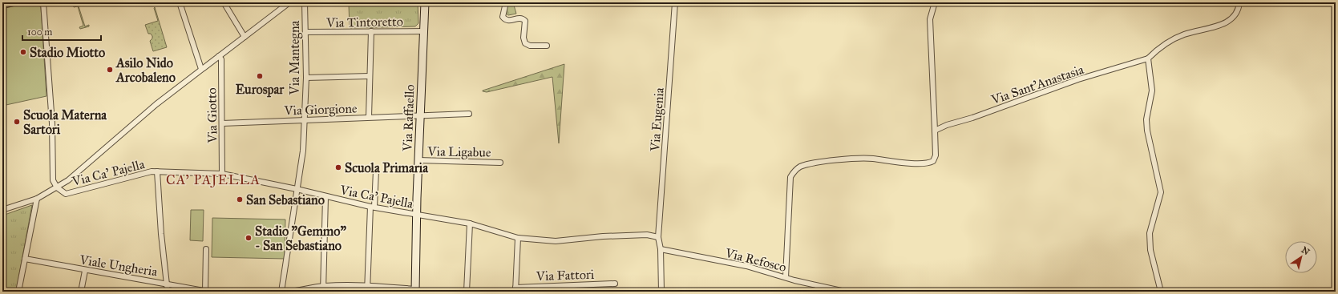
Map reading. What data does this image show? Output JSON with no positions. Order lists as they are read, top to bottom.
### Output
{
  "streets": {
    "main road": ["Via Raffaello"],
    "street": [
      "Via Tintoretto",
      "Via Mantegna",
      "Via Sant'Anastasia",
      "Via Giorgione",
      "Via Giotto",
      "Via Eugenia",
      "Via Ligabue",
      "Via Ca' Pajella",
      "Via Refosco",
      "Viale Ungheria",
      "Via Fattori"
    ]
  },
  "crossings": [
    ["Via Tintoretto", "Via Mantegna"],
    ["Via Tintoretto", "Via Raffaello"],
    ["Via Mantegna", "Via Giorgione"],
    ["Via Mantegna", "Via Ca' Pajella"],
    ["Via Giorgione", "Via Giotto"],
    ["Via Giorgione", "Via Raffaello"],
    ["Via Giotto", "Via Ca' Pajella"],
    ["Via Raffaello", "Via Ligabue"],
    ["Via Raffaello", "Via Ca' Pajella"],
    ["Via Eugenia", "Via Ca' Pajella"]
  ],
  "districts": ["CA' PAJELLA"],
  "places": [
    "Stadio Miotto",
    "Asilo Nido Arcobaleno",
    "Eurospar",
    "Scuola Materna Sartori",
    "Scuola Primaria",
    "San Sebastiano",
    "Stadio \"Gemmo\" - San Sebastiano"
  ],
  "scale_bar": "100 m",
  "north": "top right"
}
